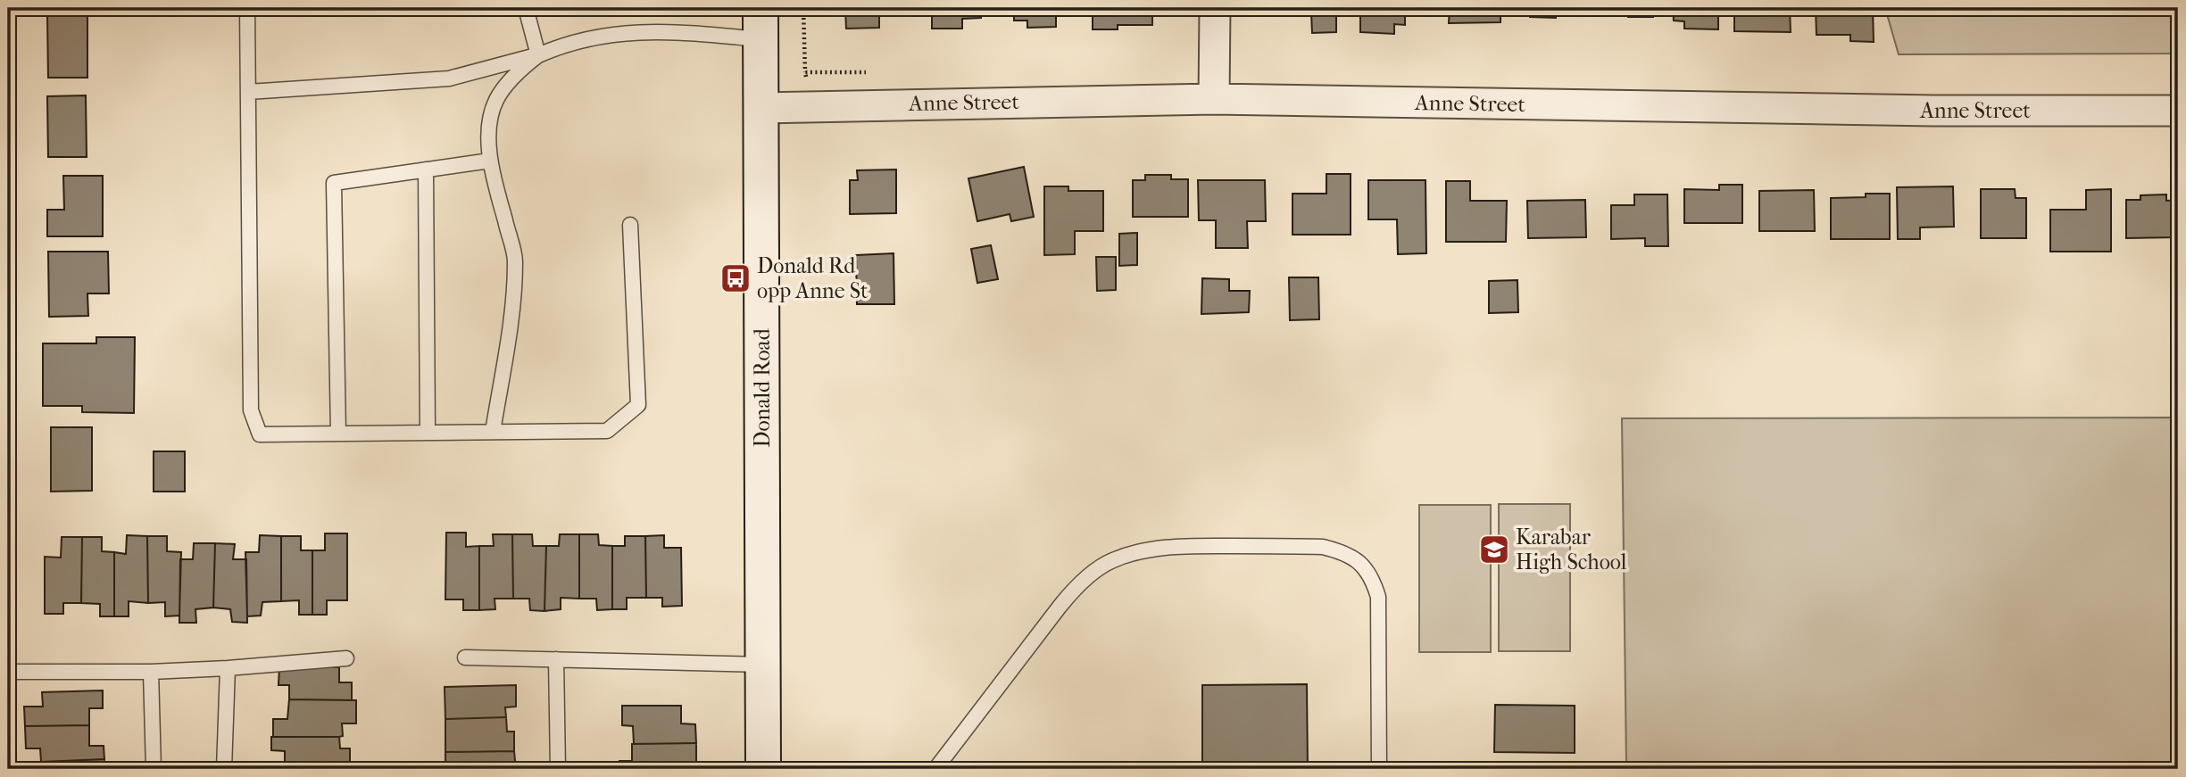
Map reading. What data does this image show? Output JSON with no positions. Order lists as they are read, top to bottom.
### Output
{
  "streets": {
    "street": ["Anne Street", "Donald Road"]
  },
  "crossings": [
    ["Anne Street", "Donald Road"]
  ],
  "places": {
    "bus stop": ["Donald Rd opp Anne St"],
    "school or university": ["Karabar High School"]
  }
}
